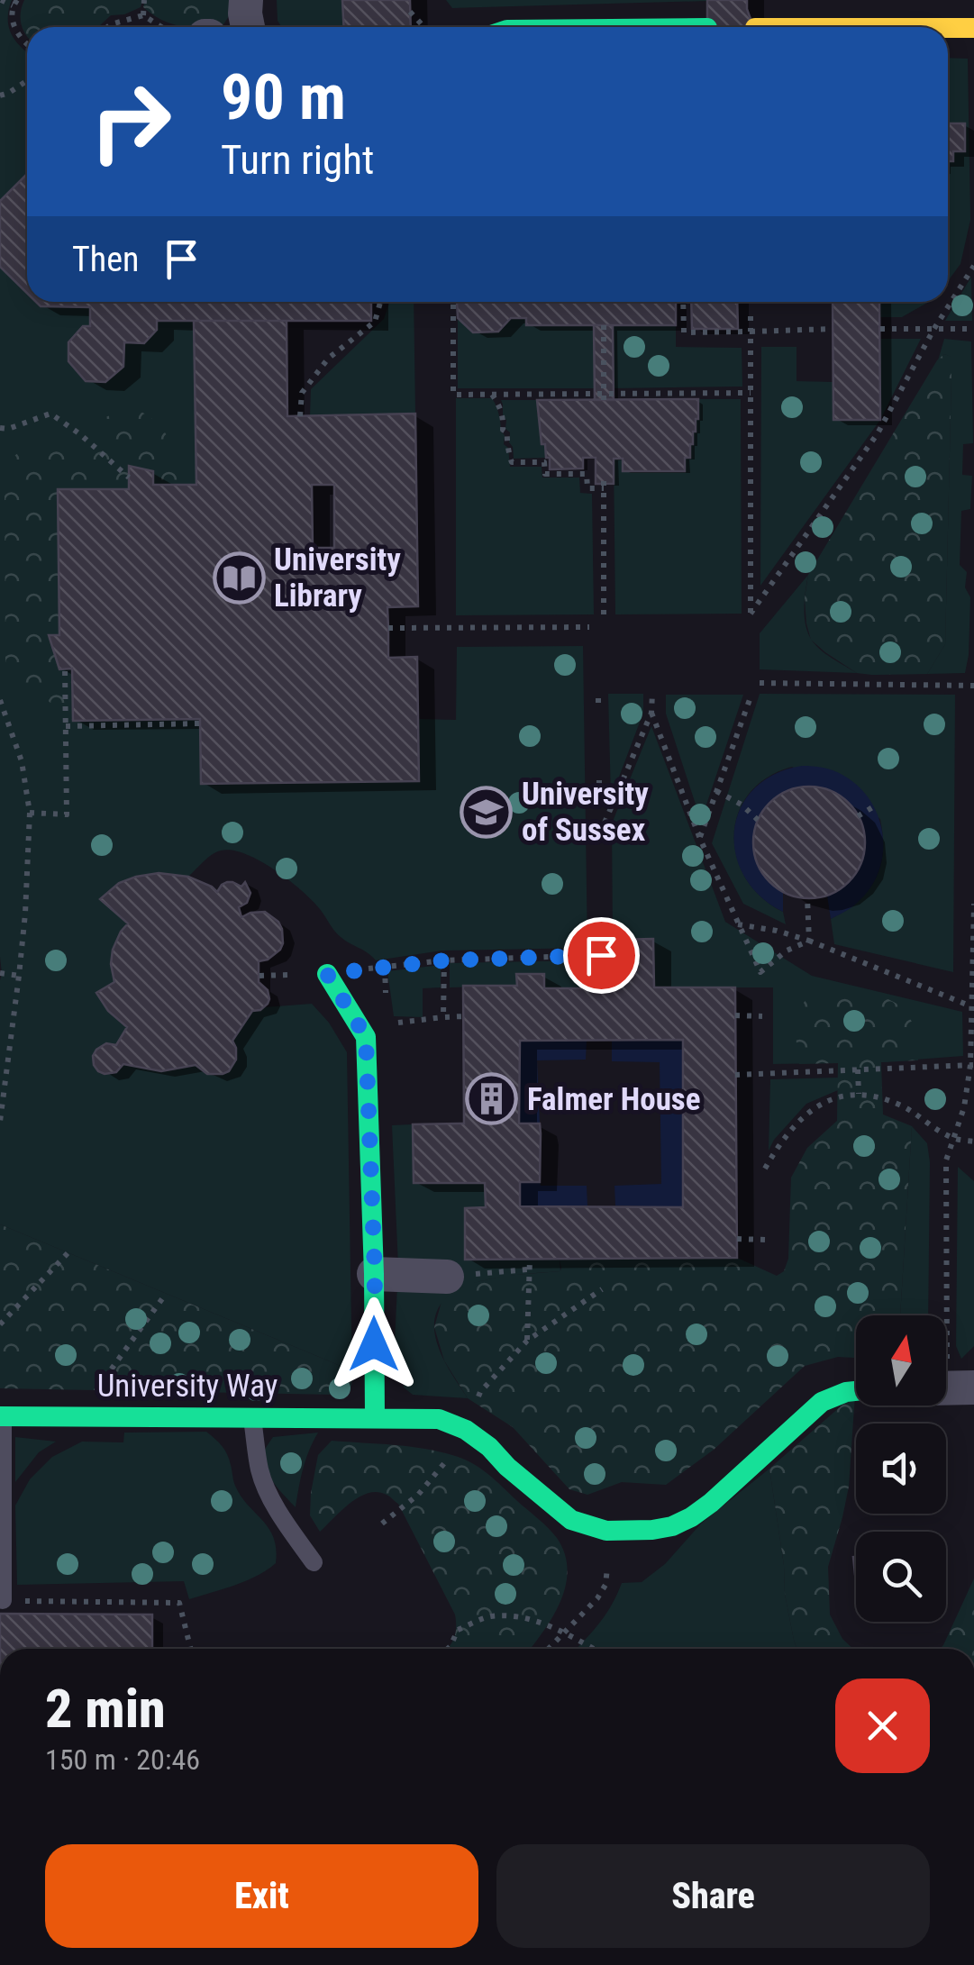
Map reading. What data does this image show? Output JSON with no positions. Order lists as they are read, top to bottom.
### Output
{
  "streets": {
    "street": ["University Way"]
  },
  "places": {
    "library": ["University Library"],
    "school or university": ["University of Sussex"],
    "building": ["Falmer House"]
  },
  "north": "top",
  "page": {
    "turn": ["90 m", "Turn right"],
    "then": "Then",
    "heading": ["2 min", "150 m · 20:46"],
    "buttons": ["Exit", "Share"]
  }
}
